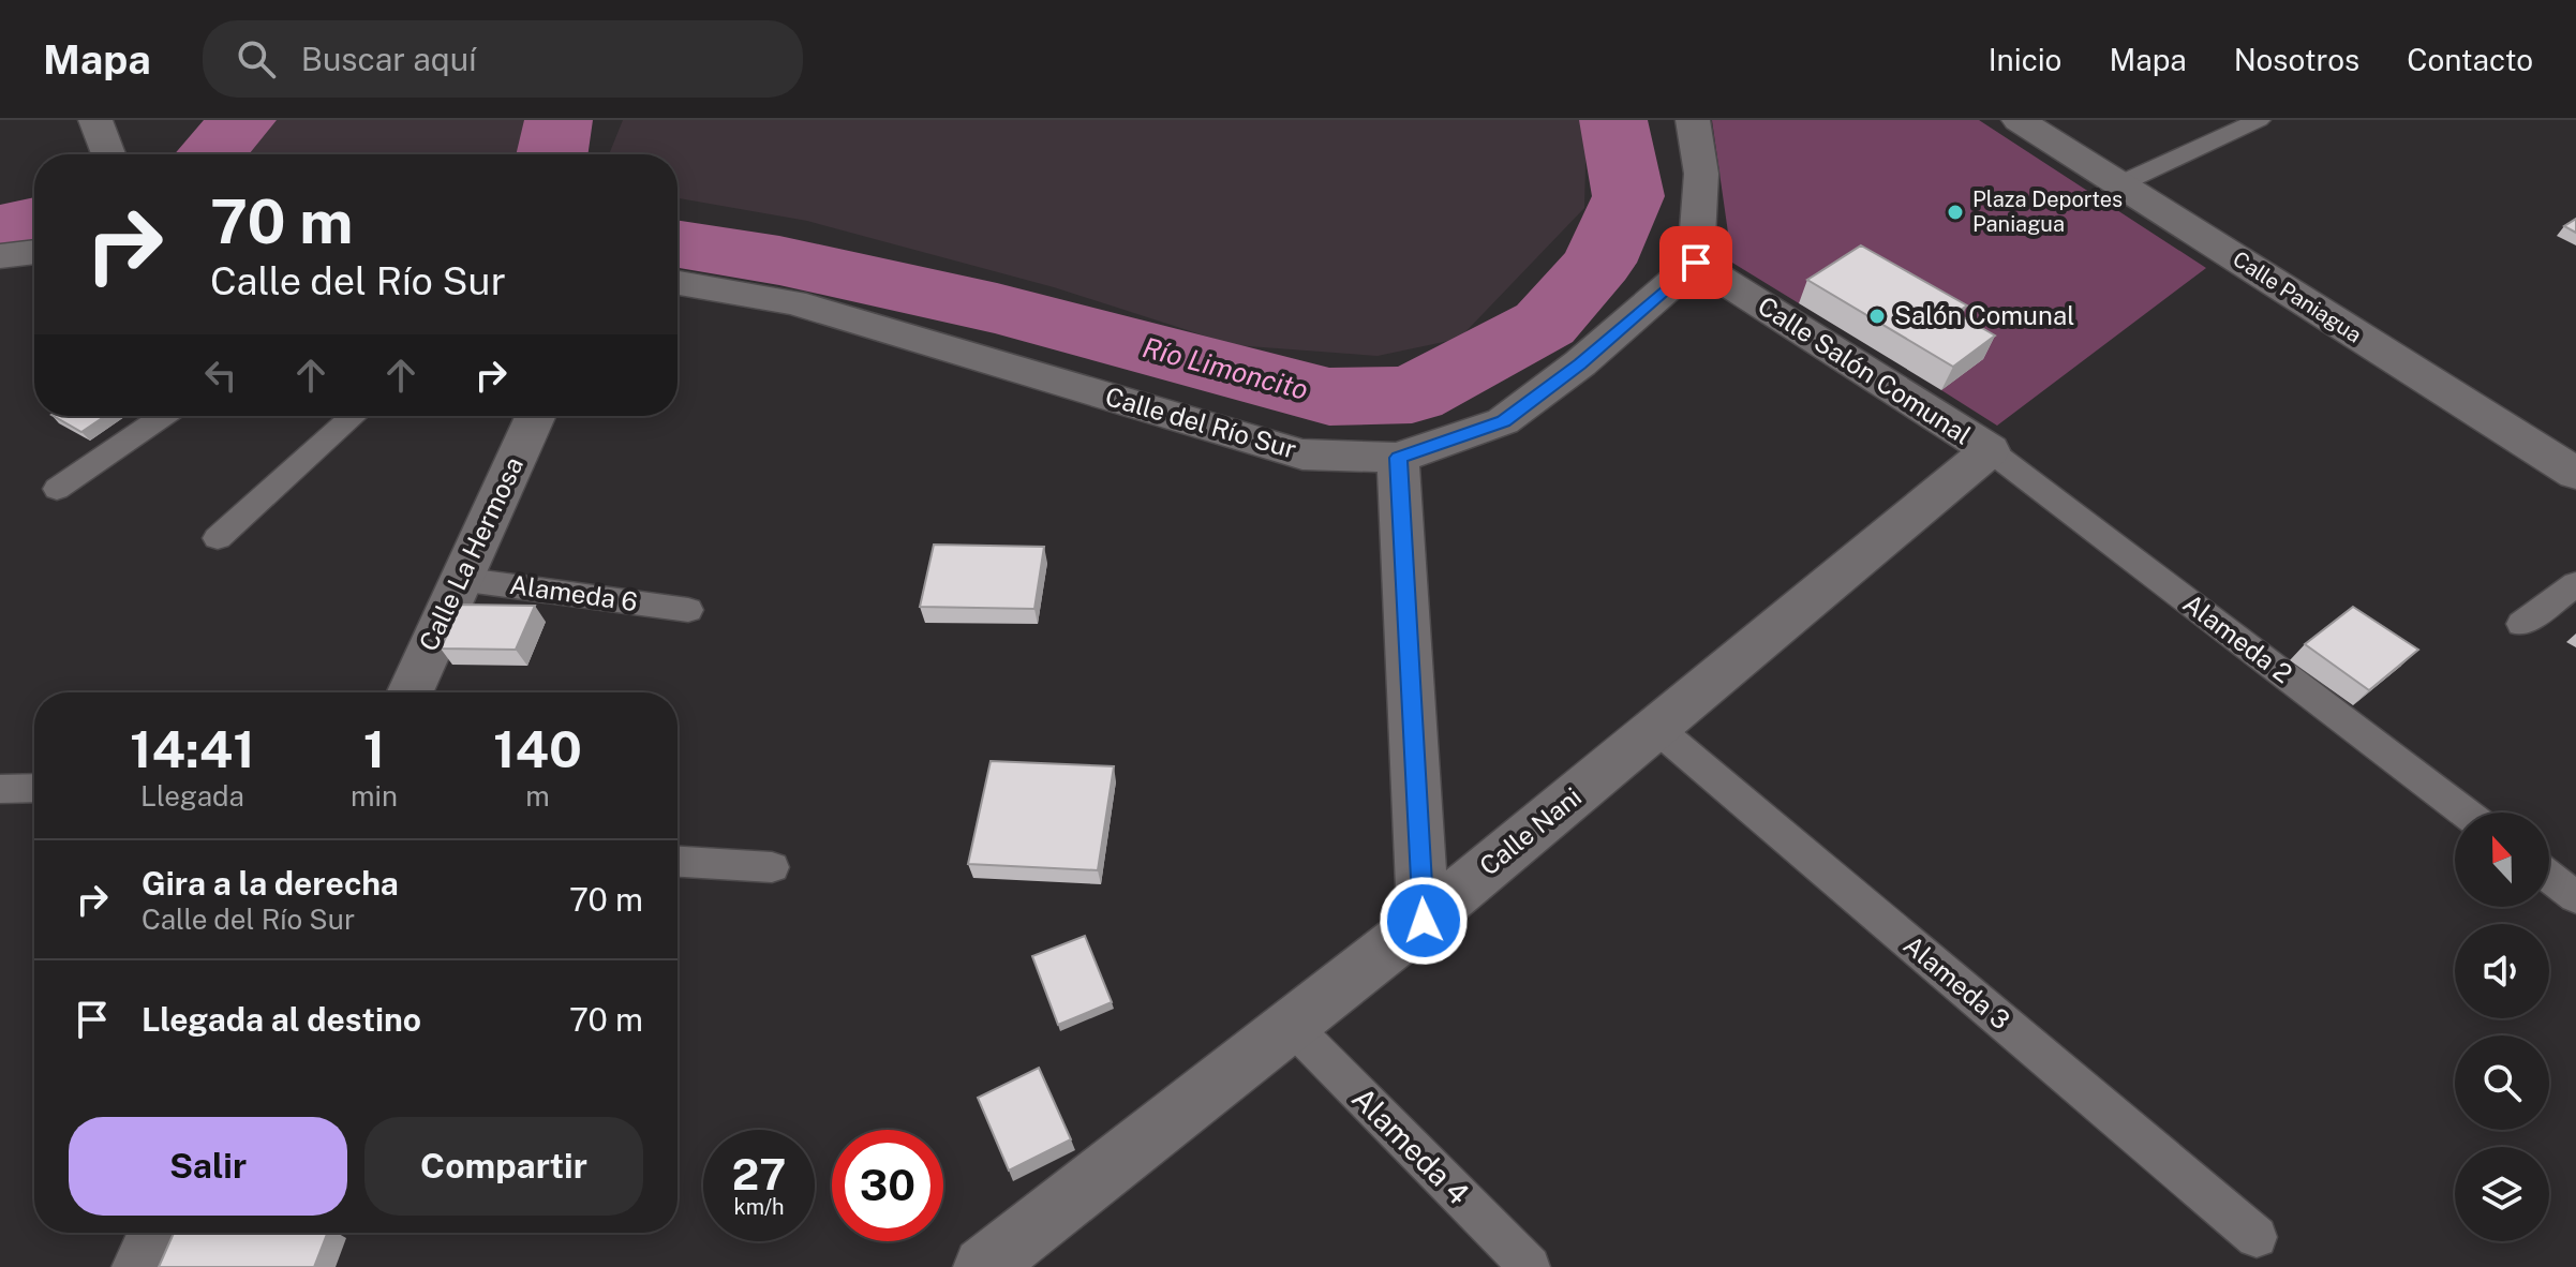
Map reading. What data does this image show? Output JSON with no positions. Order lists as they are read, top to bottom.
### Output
{
  "streets": {
    "street": [
      "Calle Paniagua",
      "Calle Salón Comunal",
      "Calle del Río Sur",
      "Calle La Hermosa",
      "Calle Nani"
    ],
    "lane": [
      "Alameda 6",
      "Alameda 2",
      "Alameda 3",
      "Alameda 4"
    ]
  },
  "crossings": [
    ["Calle Salón Comunal", "Calle del Río Sur"],
    ["Calle Salón Comunal", "Alameda 2"],
    ["Calle Salón Comunal", "Calle Nani"],
    ["Calle La Hermosa", "Alameda 6"],
    ["Alameda 2", "Calle Nani"],
    ["Calle Nani", "Alameda 3"],
    ["Calle Nani", "Alameda 4"]
  ],
  "water": ["Río Limoncito"],
  "places": ["Plaza Deportes Paniagua", "Salón Comunal"],
  "north": "top",
  "page": {
    "header": "Mapa",
    "search": "Buscar aquí",
    "nav": [
      "Inicio",
      "Mapa",
      "Nosotros",
      "Contacto"
    ],
    "turn": ["70 m", "Calle del Río Sur"],
    "eta": [
      "14:41",
      "Llegada",
      "1",
      "min",
      "140",
      "m"
    ],
    "list": [
      {
        "name": "Gira a la derecha",
        "note": "Calle del Río Sur",
        "value": "70 m"
      },
      {
        "name": "Llegada al destino",
        "value": "70 m"
      }
    ],
    "buttons": ["Salir", "Compartir"],
    "speed": "27 km/h",
    "limit": "30"
  }
}
